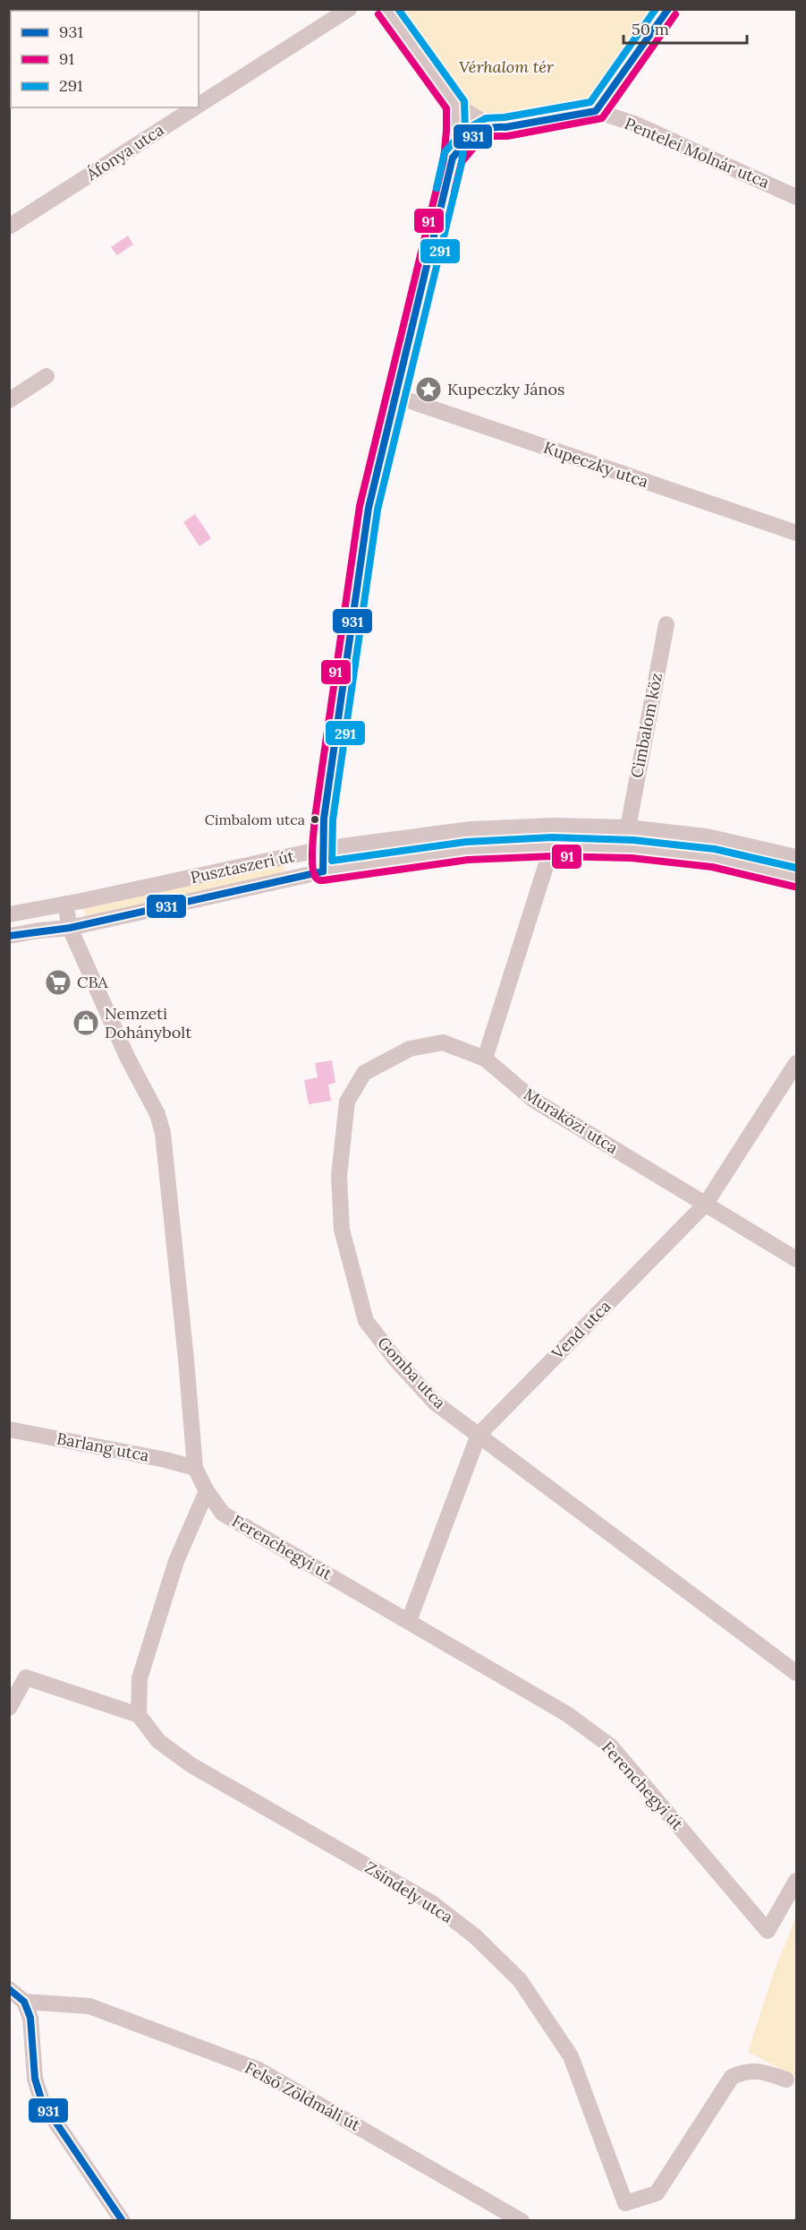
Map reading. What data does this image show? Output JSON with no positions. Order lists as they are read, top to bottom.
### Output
{
  "streets": {
    "street": [
      "Áfonya utca",
      "Pentelei Molnár utca",
      "Kupeczky utca",
      "Cimbalom köz",
      "Pusztaszeri út",
      "Muraközi utca",
      "Vend utca",
      "Gomba utca",
      "Barlang utca",
      "Ferenchegyi út",
      "Zsindely utca",
      "Felső Zöldmáli út"
    ]
  },
  "crossings": [
    ["Cimbalom köz", "Pusztaszeri út"],
    ["Pusztaszeri út", "Ferenchegyi út"],
    ["Muraközi utca", "Vend utca"],
    ["Muraközi utca", "Gomba utca"],
    ["Vend utca", "Gomba utca"],
    ["Vend utca", "Ferenchegyi út"],
    ["Barlang utca", "Ferenchegyi út"]
  ],
  "parks": ["Vérhalom tér"],
  "places": {
    "place": ["Kupeczky János"],
    "other": ["Cimbalom utca"],
    "supermarket": ["CBA"],
    "shop": ["Nemzeti Dohánybolt"]
  },
  "lines": ["transit line 931", "transit line 291", "transit line 91"],
  "legend": ["931", "91", "291"],
  "scale_bar": "50 m"
}
